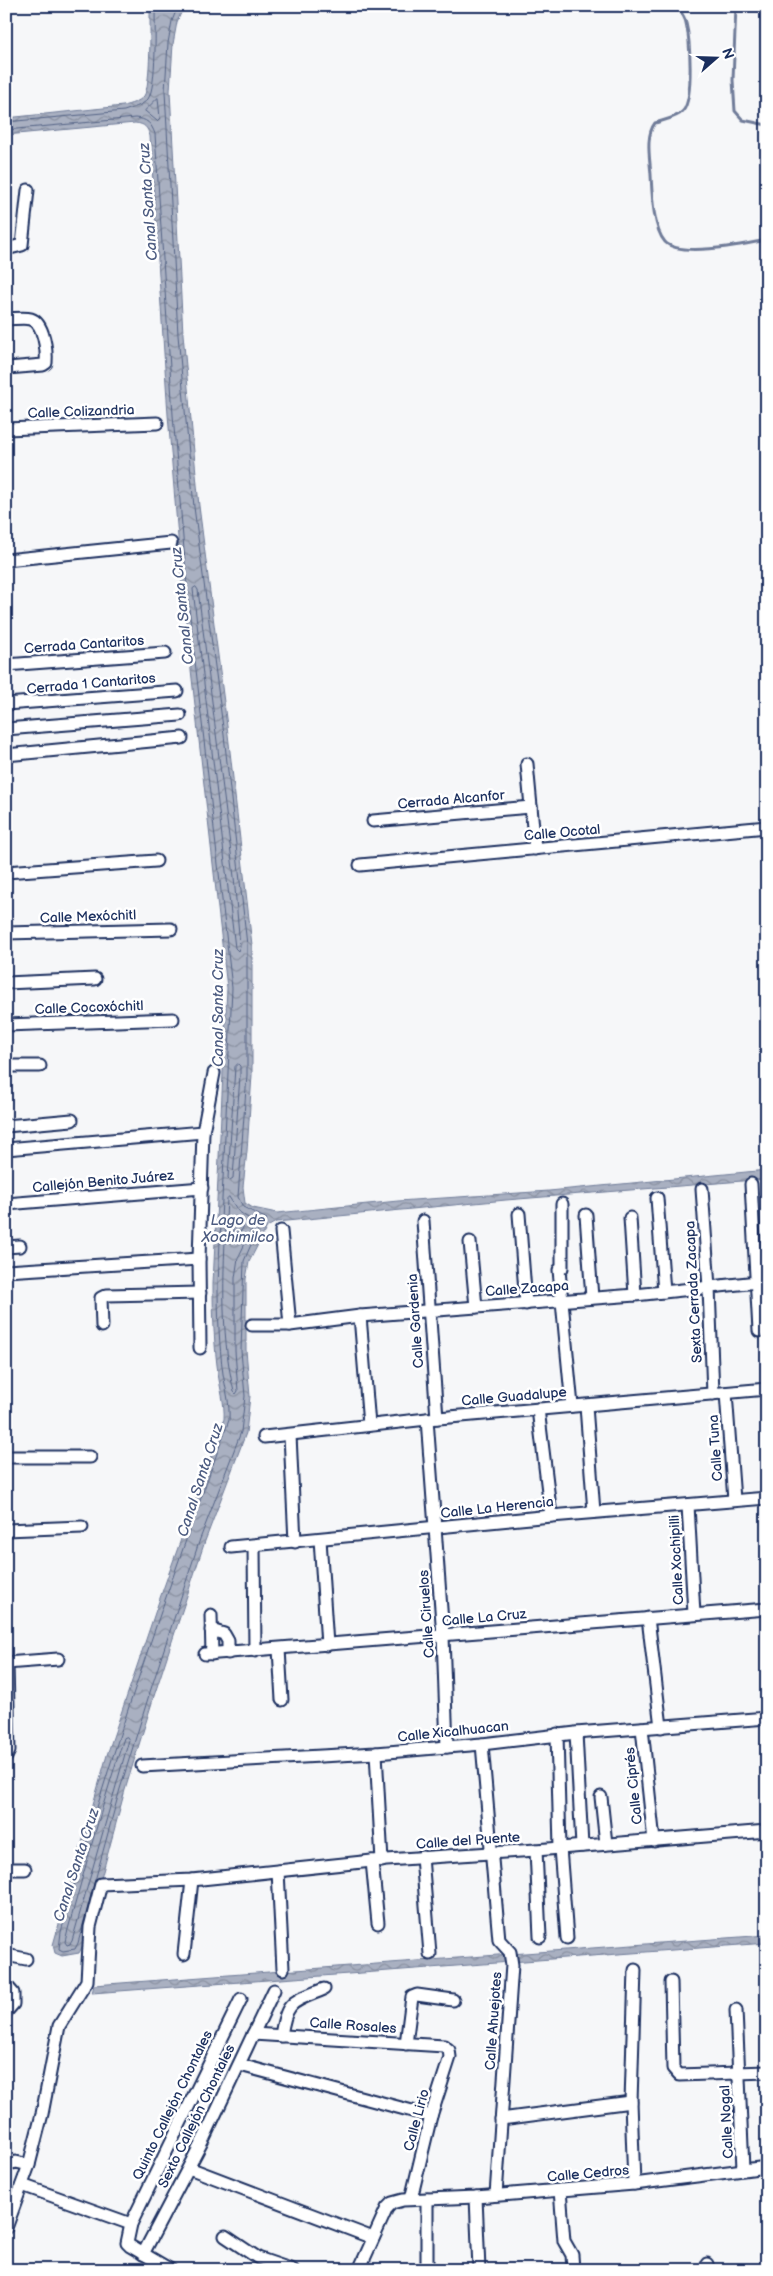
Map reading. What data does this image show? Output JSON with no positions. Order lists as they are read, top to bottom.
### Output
{
  "streets": {
    "street": [
      "Calle Colizandria",
      "Cerrada Cantaritos",
      "Cerrada 1 Cantaritos",
      "Cerrada Alcanfor",
      "Calle Ocotal",
      "Calle Mexóchitl",
      "Calle Cocoxóchitl",
      "Callejón Benito Juárez",
      "Calle Zacapa",
      "Sexta Cerrada Zacapa",
      "Calle Gardenia",
      "Calle Guadalupe",
      "Calle Tuna",
      "Calle La Herencia",
      "Calle Xochipilli",
      "Calle Ciruelos",
      "Calle La Cruz",
      "Calle Xicalhuacan",
      "Calle Ciprés",
      "Calle del Puente",
      "Calle Ahuejotes",
      "Calle Rosales",
      "Quinto Callejón Chontales",
      "Sexto Callejón Chontales",
      "Calle Lirio",
      "Calle Nogal",
      "Calle Cedros"
    ]
  },
  "crossings": [
    ["Calle Zacapa", "Sexta Cerrada Zacapa"],
    ["Calle Zacapa", "Calle Gardenia"],
    ["Sexta Cerrada Zacapa", "Calle Guadalupe"],
    ["Calle Gardenia", "Calle Guadalupe"],
    ["Calle Gardenia", "Calle Ciruelos"],
    ["Calle Guadalupe", "Calle Tuna"],
    ["Calle Guadalupe", "Calle Ciruelos"],
    ["Calle Tuna", "Calle La Herencia"],
    ["Calle La Herencia", "Calle Xochipilli"],
    ["Calle La Herencia", "Calle Ciruelos"],
    ["Calle Xochipilli", "Calle La Cruz"],
    ["Calle Ciruelos", "Calle La Cruz"],
    ["Calle Ciruelos", "Calle Xicalhuacan"],
    ["Calle Xicalhuacan", "Calle Ciprés"],
    ["Calle Xicalhuacan", "Calle Ahuejotes"],
    ["Calle Ciprés", "Calle del Puente"],
    ["Calle del Puente", "Calle Ahuejotes"],
    ["Calle Ahuejotes", "Calle Cedros"],
    ["Calle Rosales", "Sexto Callejón Chontales"],
    ["Calle Rosales", "Calle Lirio"],
    ["Quinto Callejón Chontales", "Sexto Callejón Chontales"],
    ["Calle Lirio", "Calle Cedros"],
    ["Calle Nogal", "Calle Cedros"]
  ],
  "water": ["Canal Santa Cruz", "Lago de Xochimilco"],
  "north": "right"
}
